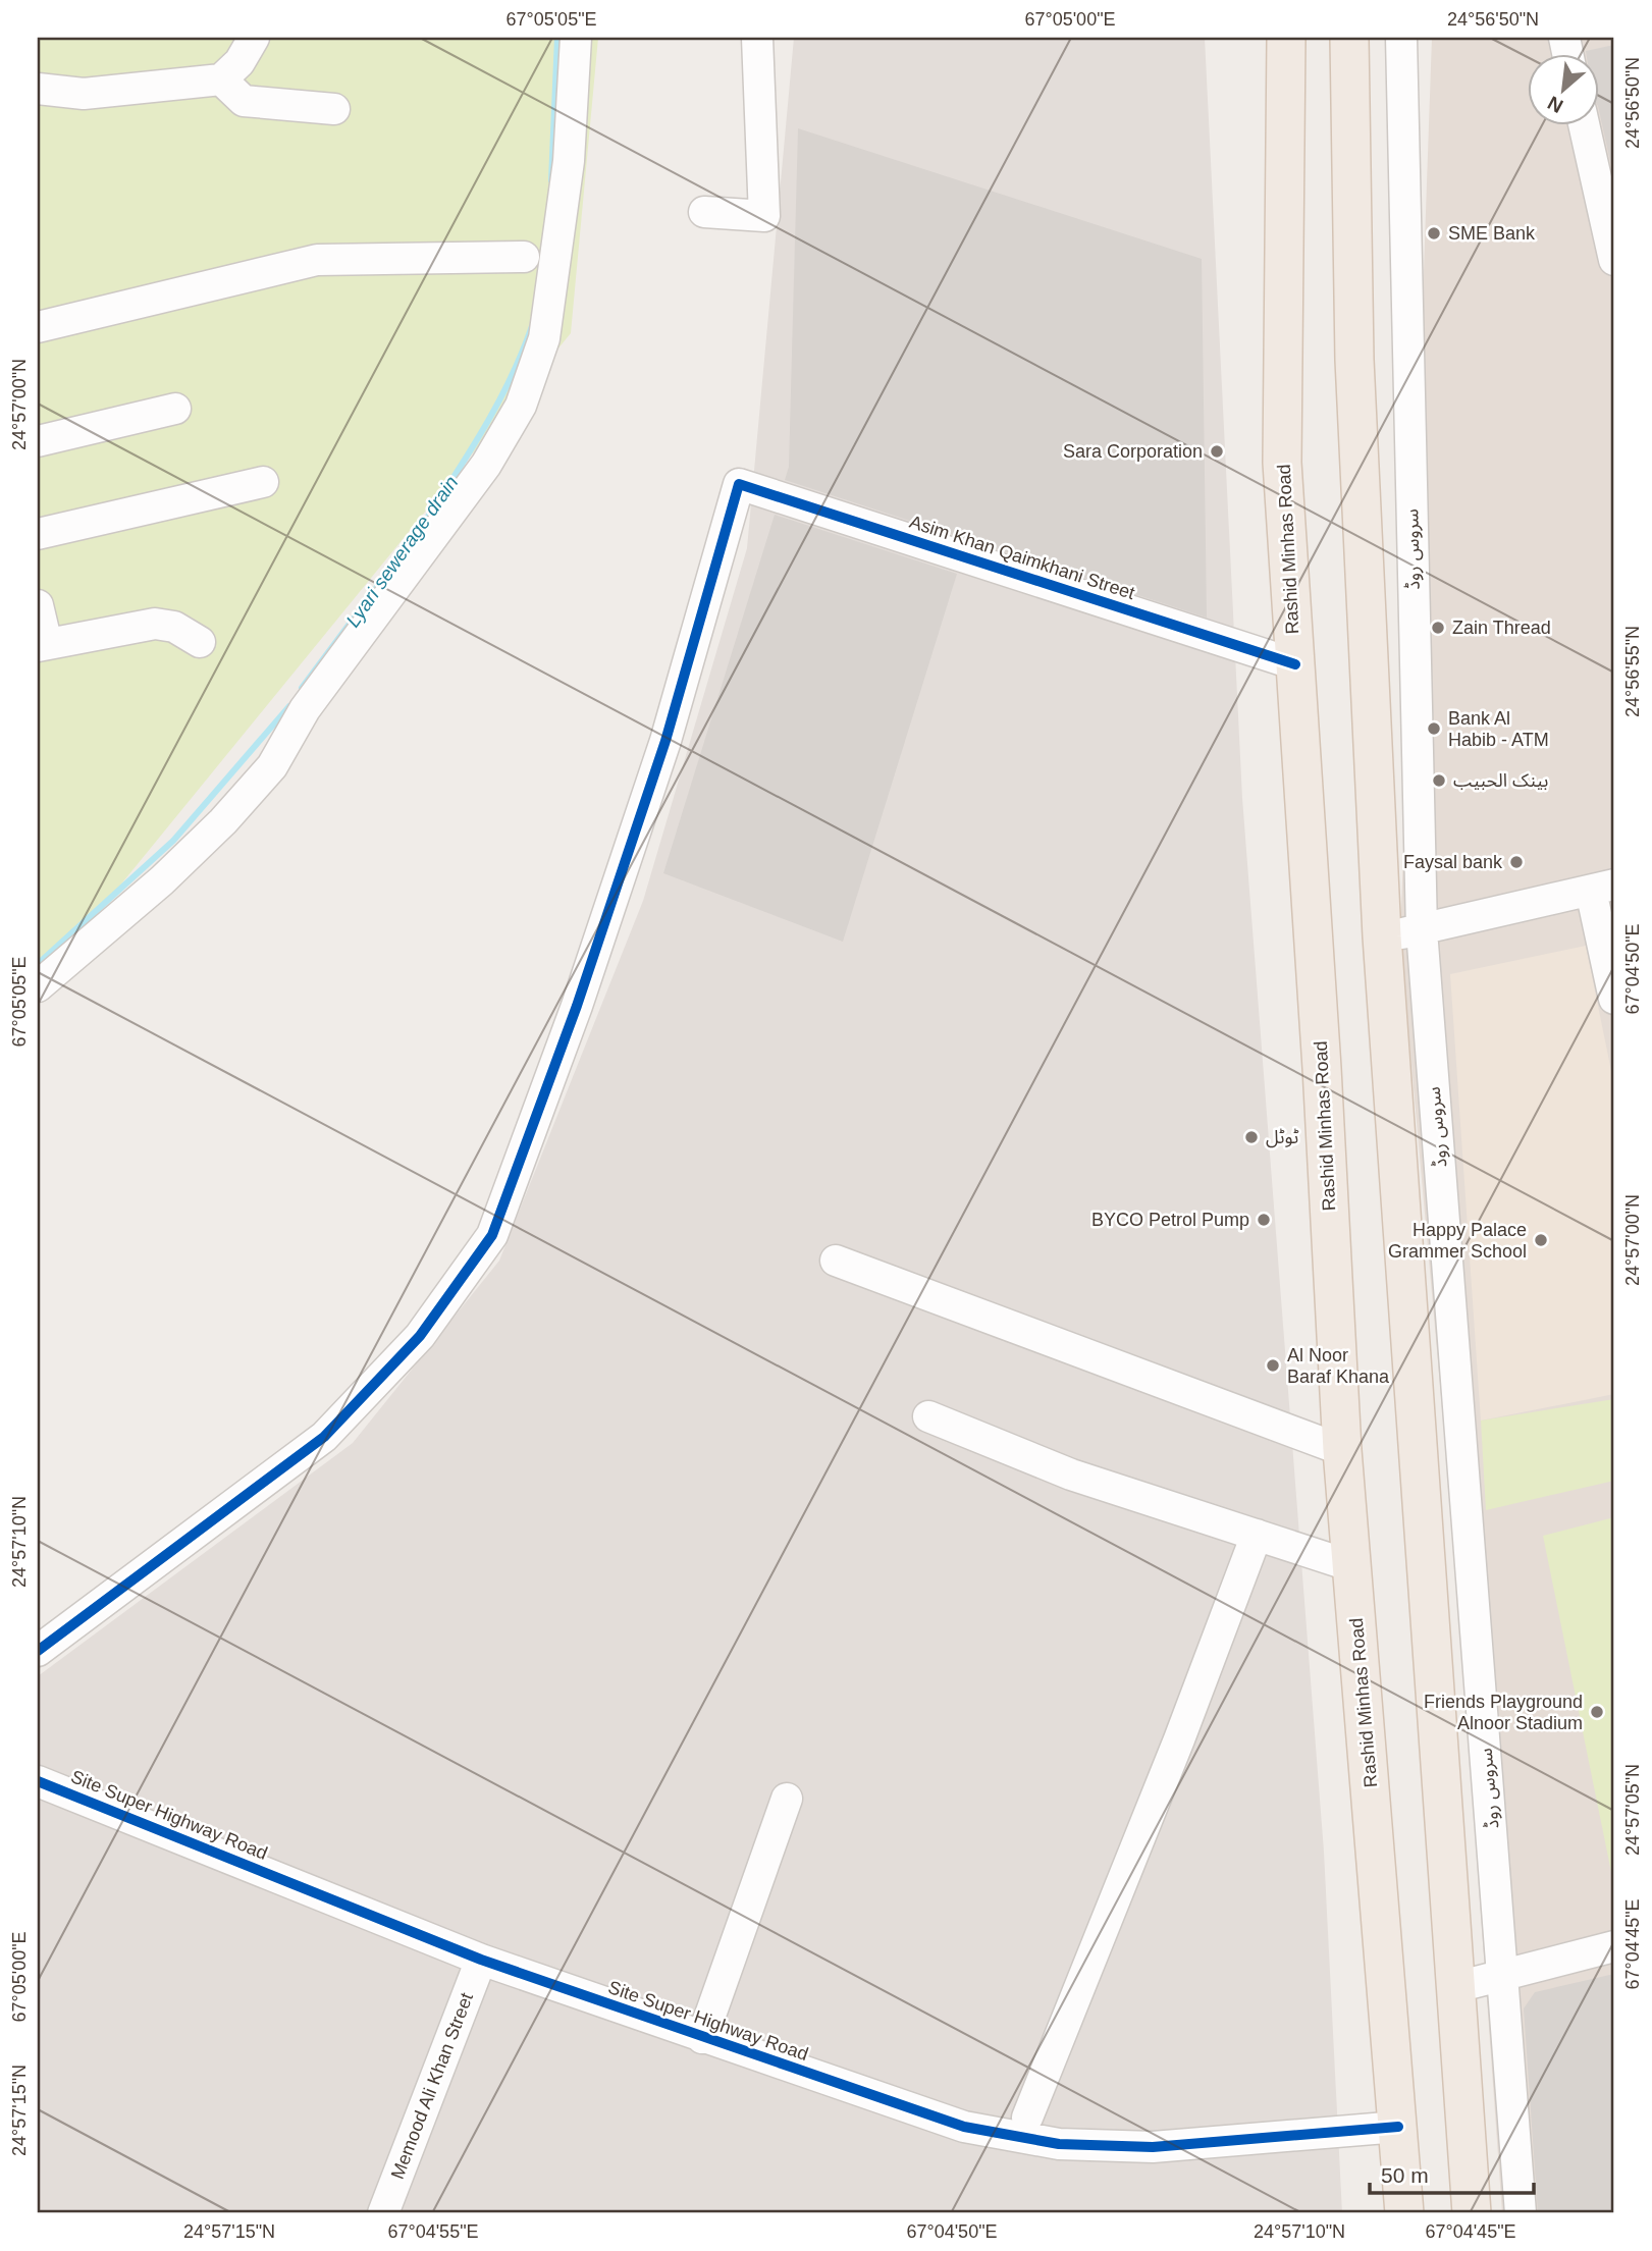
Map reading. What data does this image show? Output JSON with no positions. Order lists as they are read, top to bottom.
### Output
{
  "streets": {
    "main road": ["Rashid Minhas Road"],
    "street": [
      "سروس روڈ",
      "Asim Khan Qaimkhani Street",
      "Site Super Highway Road",
      "Memood Ali Khan Street"
    ]
  },
  "crossings": [
    ["Rashid Minhas Road", "Asim Khan Qaimkhani Street"],
    ["Rashid Minhas Road", "Site Super Highway Road"],
    ["Site Super Highway Road", "Memood Ali Khan Street"]
  ],
  "water": ["Lyari sewerage drain"],
  "places": [
    "SME Bank",
    "Sara Corporation",
    "Zain Thread",
    "Bank Al Habib - ATM",
    "بينک الحبيب",
    "Faysal bank",
    "ٹوٹل",
    "BYCO Petrol Pump",
    "Happy Palace Grammer School",
    "Al Noor Baraf Khana",
    "Friends Playground Alnoor Stadium"
  ],
  "scale_bar": "50 m",
  "north": "bottom left",
  "coordinates": [
    "67°05'05\"E",
    "67°05'00\"E",
    "24°56'50\"N",
    "24°57'00\"N",
    "24°56'55\"N",
    "67°04'50\"E",
    "24°57'10\"N",
    "24°57'05\"N",
    "67°04'45\"E",
    "24°57'15\"N",
    "67°04'55\"E"
  ]
}
